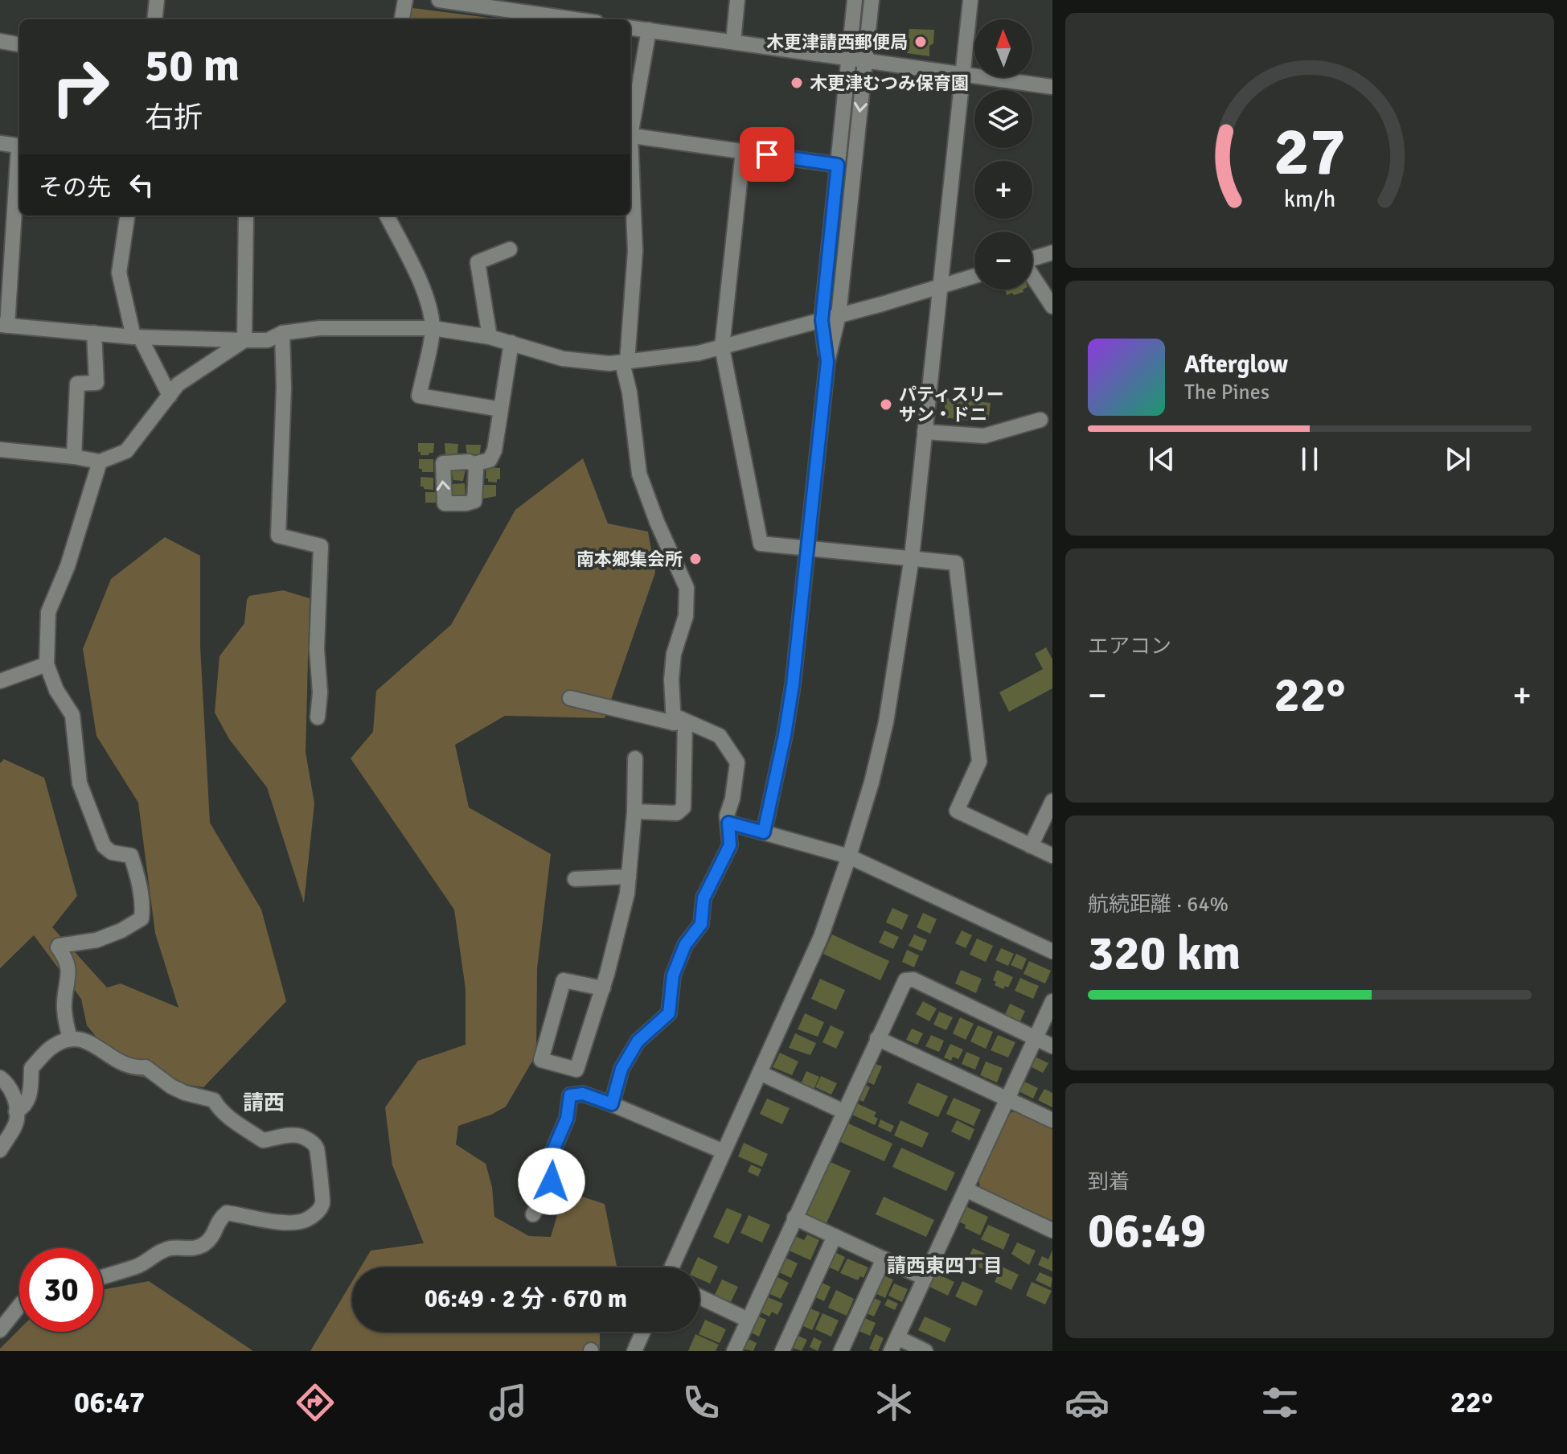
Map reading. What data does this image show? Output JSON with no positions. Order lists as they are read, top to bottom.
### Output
{
  "districts": ["請西", "請西東四丁目"],
  "places": [
    "木更津請西郵便局",
    "木更津むつみ保育園",
    "パティスリー サン・ドニ",
    "南本郷集会所"
  ],
  "north": "top",
  "page": {
    "map_buttons": ["+", "−"],
    "turn": ["50 m", "右折"],
    "then": "その先",
    "song": ["Afterglow", "The Pines"],
    "tile": [
      "エアコン",
      ["航続距離 · 64%", "320 km"],
      ["到着", "06:49"]
    ],
    "heat": ["−", "22°", "+"],
    "limit": "30",
    "trip": "06:49 · 2 分 · 670 m",
    "tabs": ["06:47", "22°"],
    "gauge": ["27", "km/h"]
  }
}
